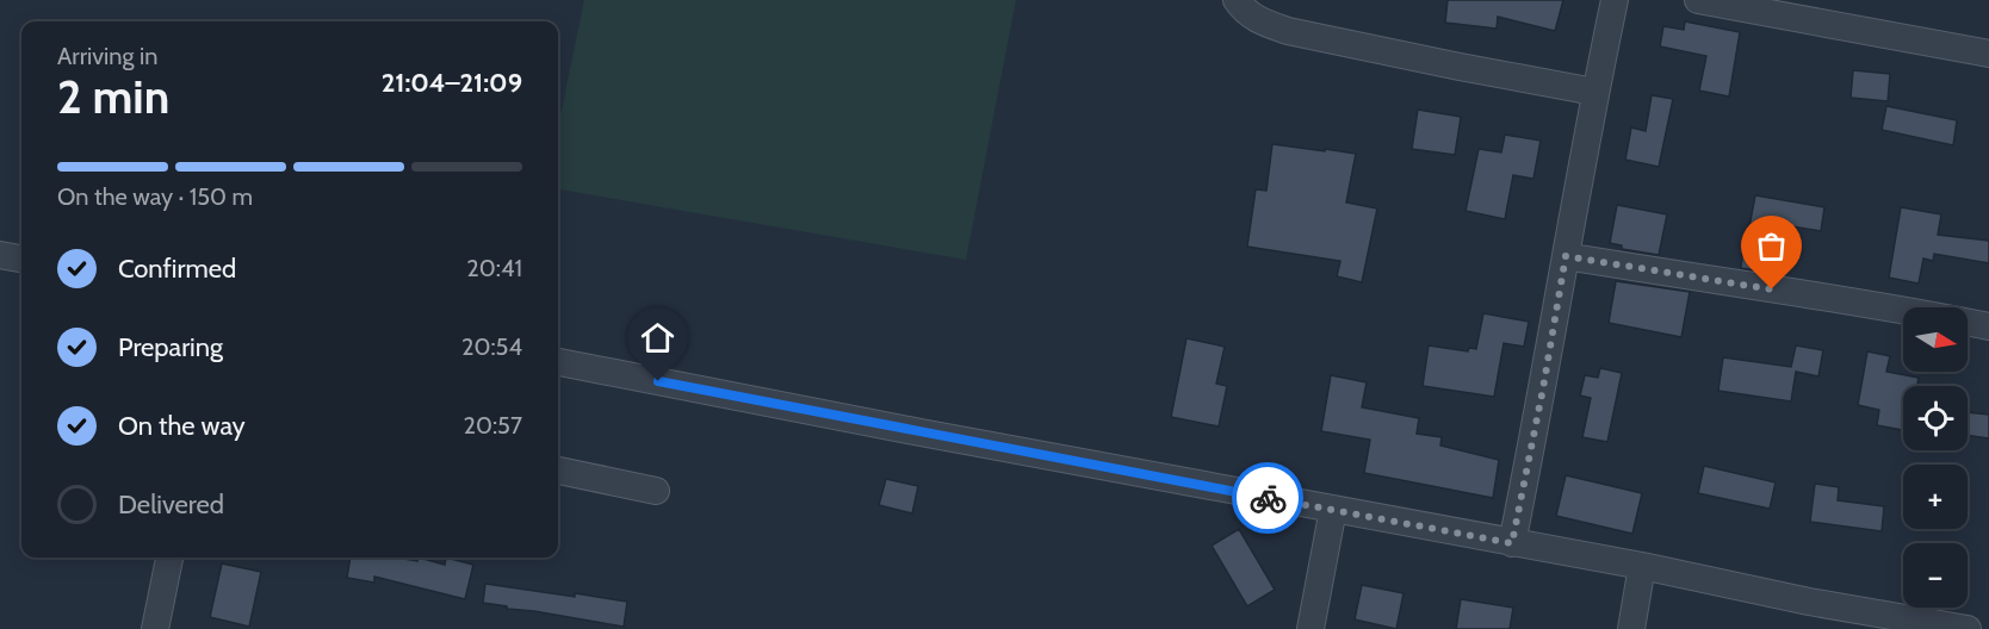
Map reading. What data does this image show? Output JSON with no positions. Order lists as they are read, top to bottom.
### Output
{
  "north": "right",
  "page": {
    "heading": ["2 min", "Arriving in", "21:04–21:09"],
    "bar": "On the way · 150 m",
    "list": [
      ["Confirmed", "20:41"],
      ["Preparing", "20:54"],
      ["On the way", "20:57"],
      "Delivered"
    ],
    "map_buttons": ["+", "−"]
  }
}
